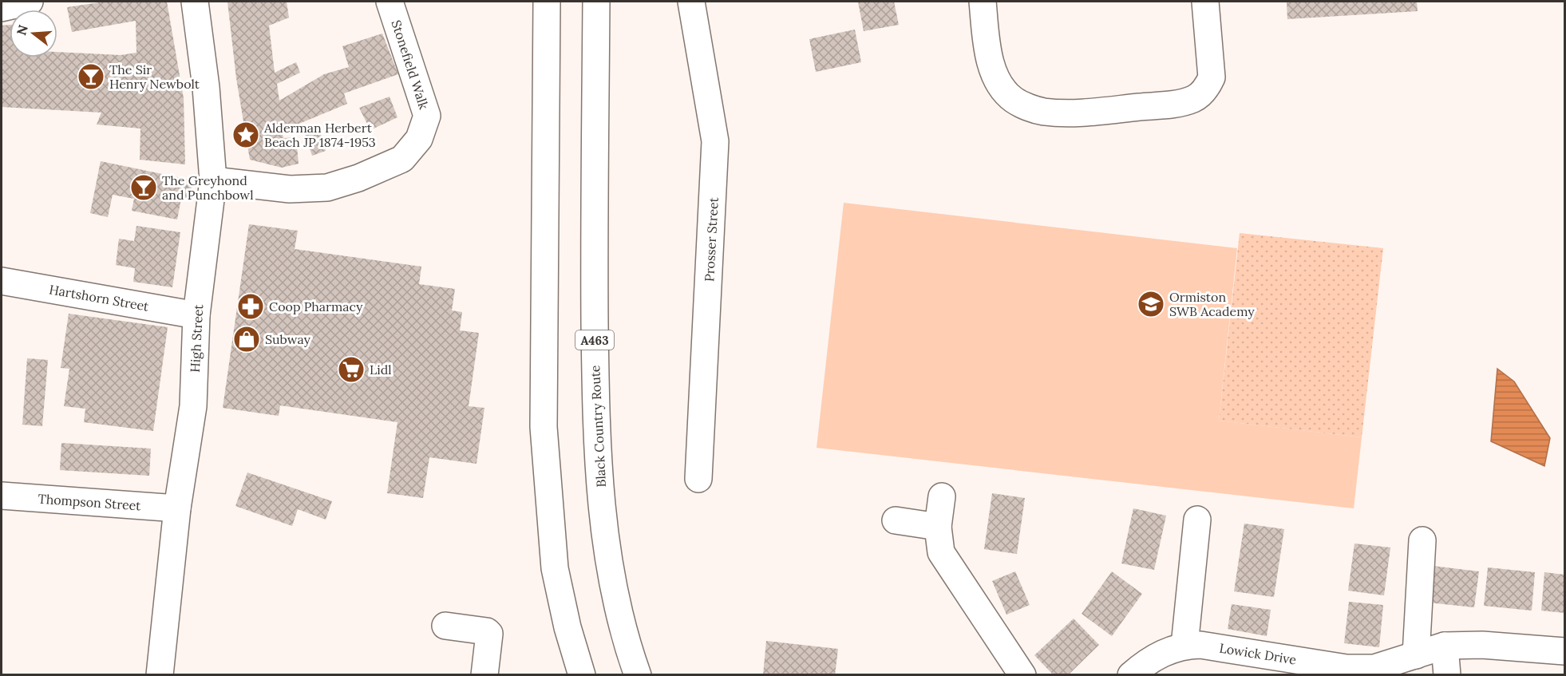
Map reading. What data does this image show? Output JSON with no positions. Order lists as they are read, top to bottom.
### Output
{
  "streets": {
    "main road": [
      "Stonefield Walk",
      "Prosser Street",
      "Hartshorn Street",
      "High Street",
      "A463",
      "Black Country Route",
      "Thompson Street",
      "Lowick Drive"
    ]
  },
  "crossings": [
    ["Stonefield Walk", "High Street"],
    ["Hartshorn Street", "High Street"],
    ["High Street", "Thompson Street"]
  ],
  "places": {
    "bar": ["The Sir Henry Newbolt", "The Greyhond and Punchbowl"],
    "place": ["Alderman Herbert Beach JP 1874-1953"],
    "school or university": ["Ormiston SWB Academy"],
    "pharmacy": ["Coop Pharmacy"],
    "shop": ["Subway"],
    "supermarket": ["Lidl"]
  },
  "north": "left"
}
